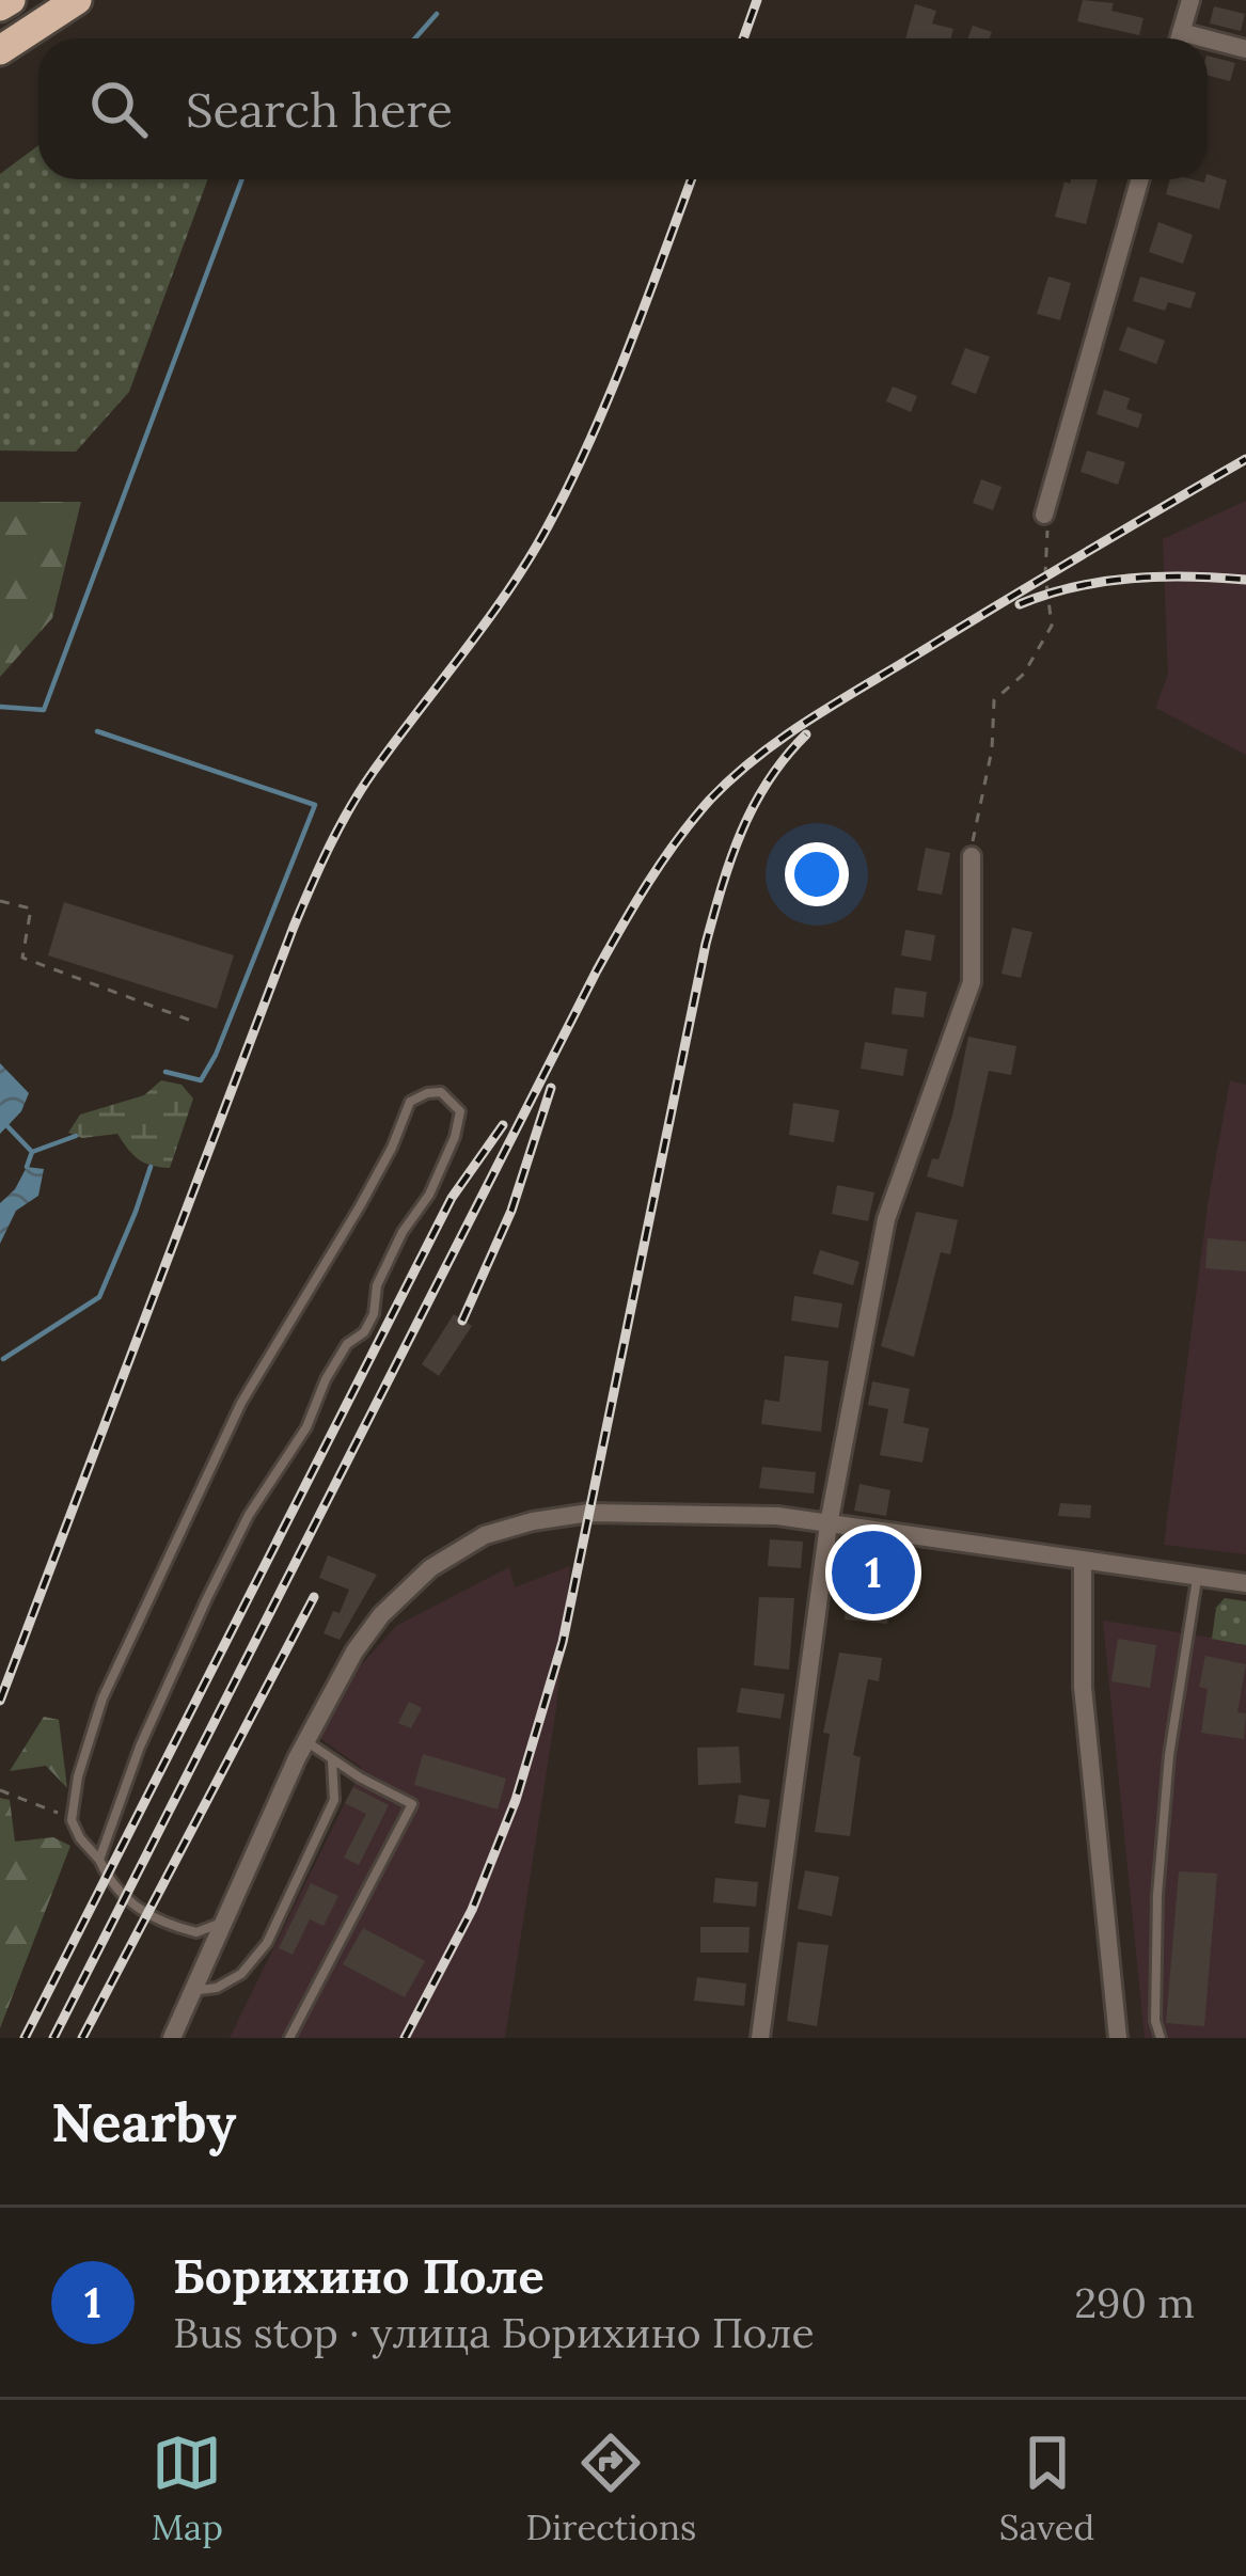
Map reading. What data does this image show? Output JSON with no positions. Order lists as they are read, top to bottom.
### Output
{
  "page": {
    "search": "Search here",
    "pins": "1",
    "heading": "Nearby",
    "list": [
      {
        "mark": "1",
        "name": "Борихино Поле",
        "note": "Bus stop · улица Борихино Поле",
        "value": "290 m"
      }
    ],
    "nav": ["Map", "Directions", "Saved"]
  }
}
